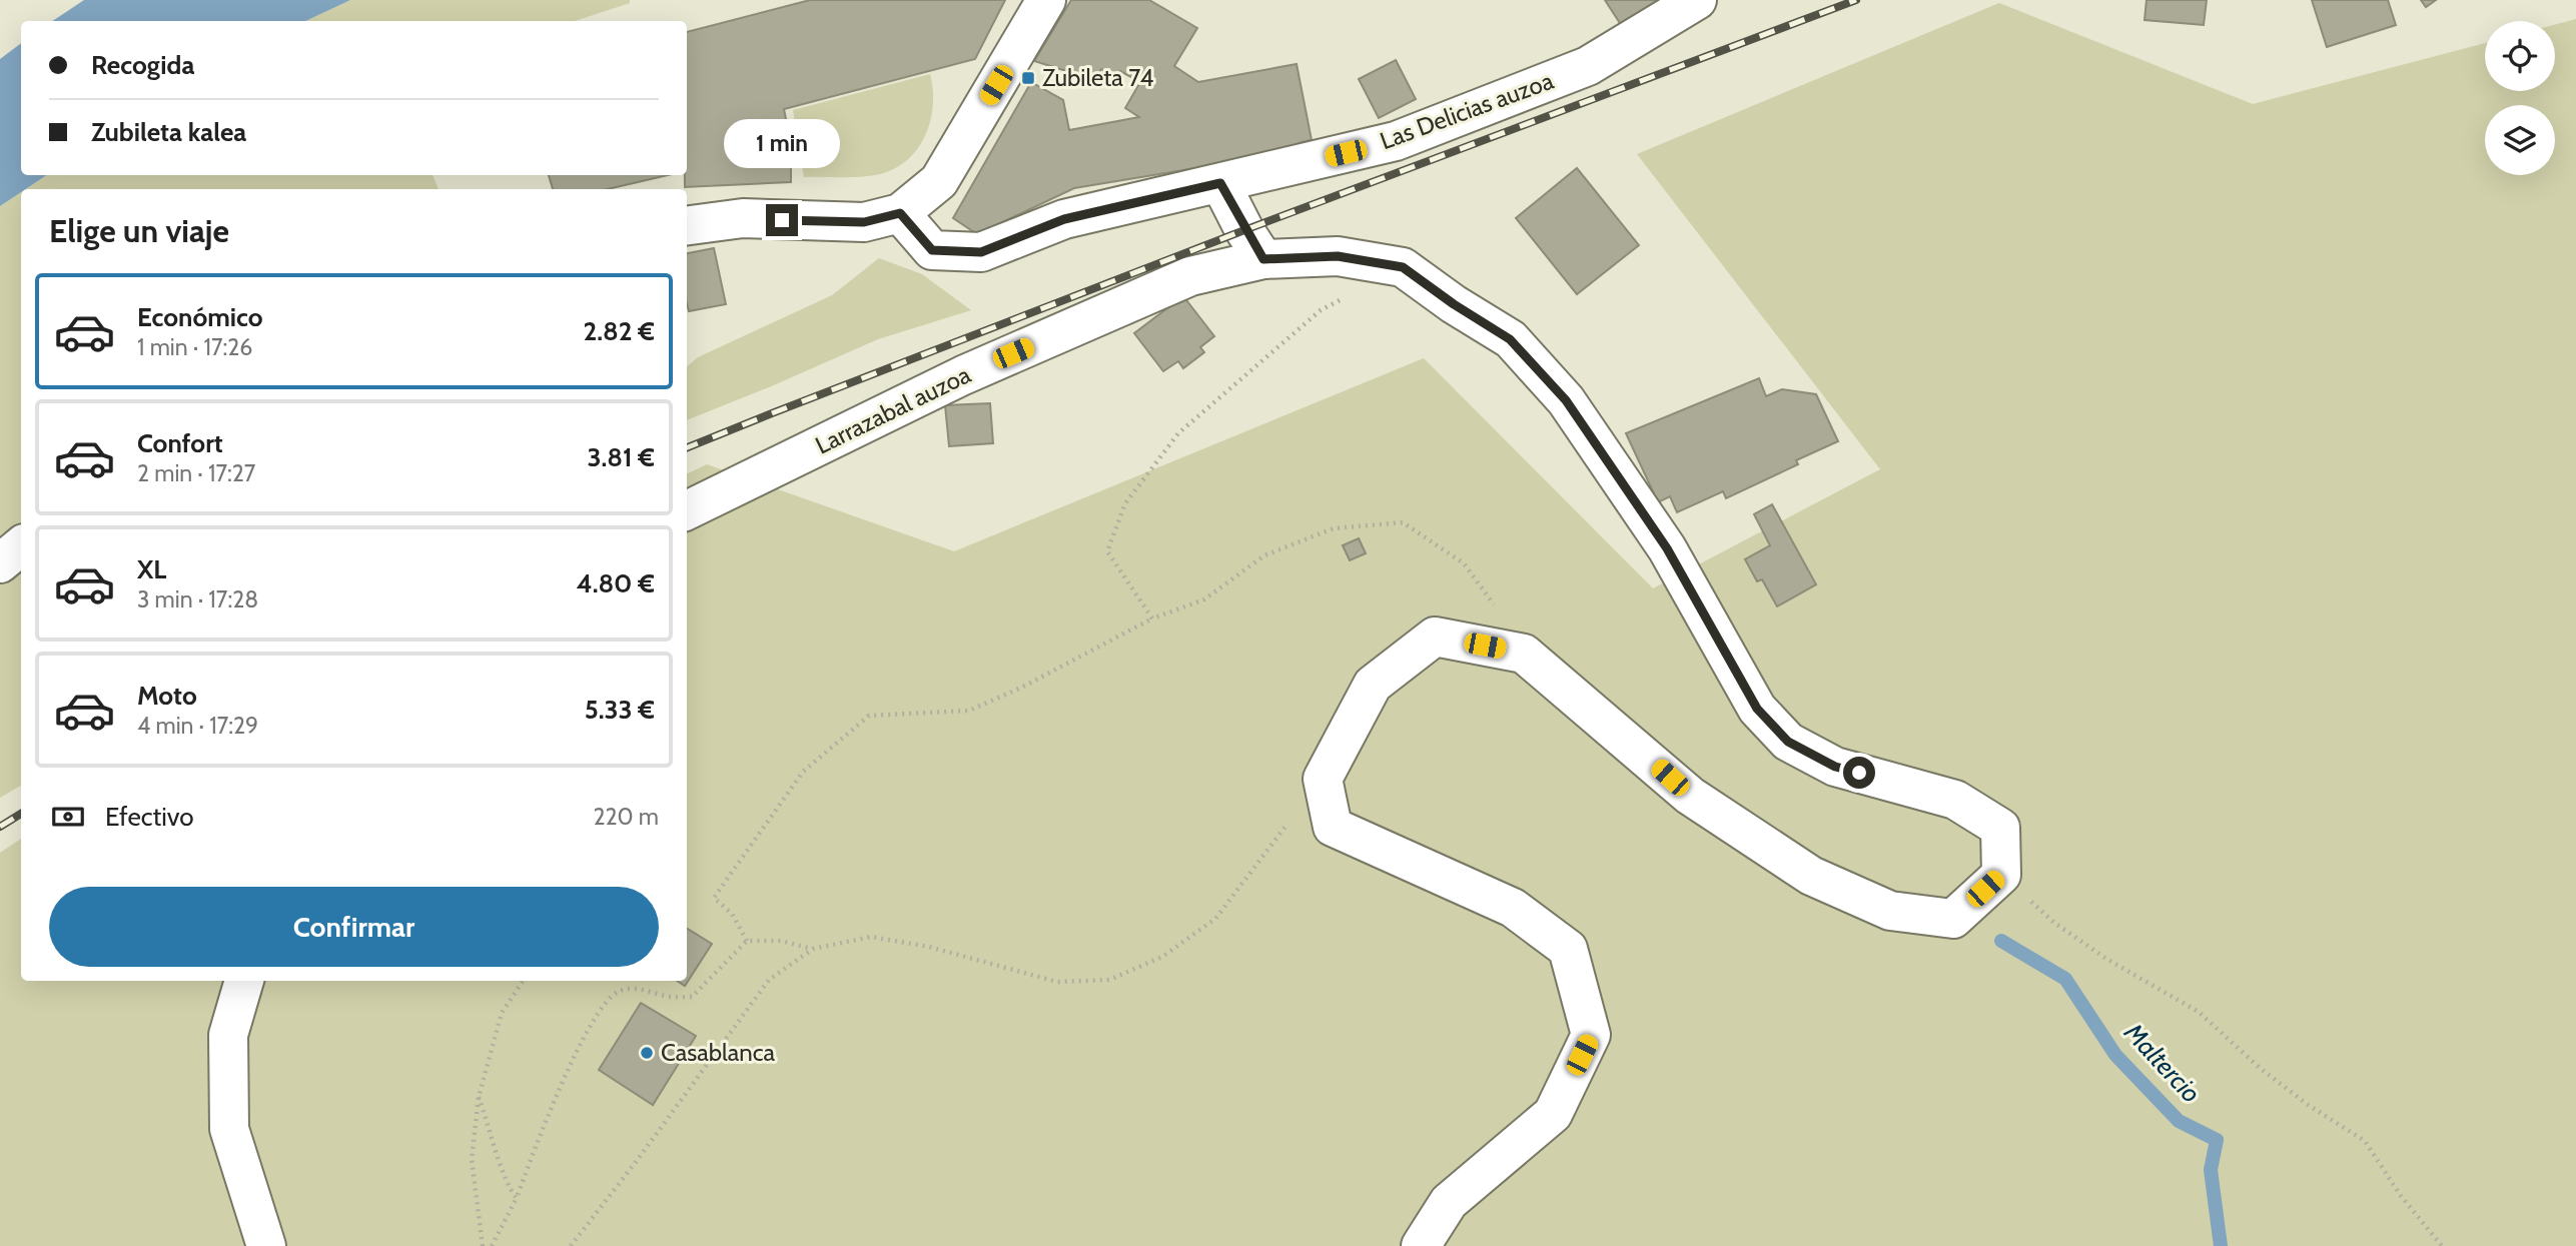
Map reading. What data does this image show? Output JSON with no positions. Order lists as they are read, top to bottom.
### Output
{
  "streets": {
    "street": ["Las Delicias auzoa", "Larrazabal auzoa"]
  },
  "water": ["Maltercio"],
  "places": {
    "transit": ["Zubileta 74"],
    "other": ["Casablanca"]
  },
  "page": {
    "banner": ["Recogida", "Zubileta kalea"],
    "bubble": "1 min",
    "heading": "Elige un viaje",
    "list": [
      {
        "name": "Económico",
        "note": "1 min · 17:26",
        "value": "2.82 €"
      },
      {
        "name": "Confort",
        "note": "2 min · 17:27",
        "value": "3.81 €"
      },
      {
        "name": "XL",
        "note": "3 min · 17:28",
        "value": "4.80 €"
      },
      {
        "name": "Moto",
        "note": "4 min · 17:29",
        "value": "5.33 €"
      }
    ],
    "pay": ["Efectivo", "220 m"],
    "buttons": "Confirmar"
  }
}
